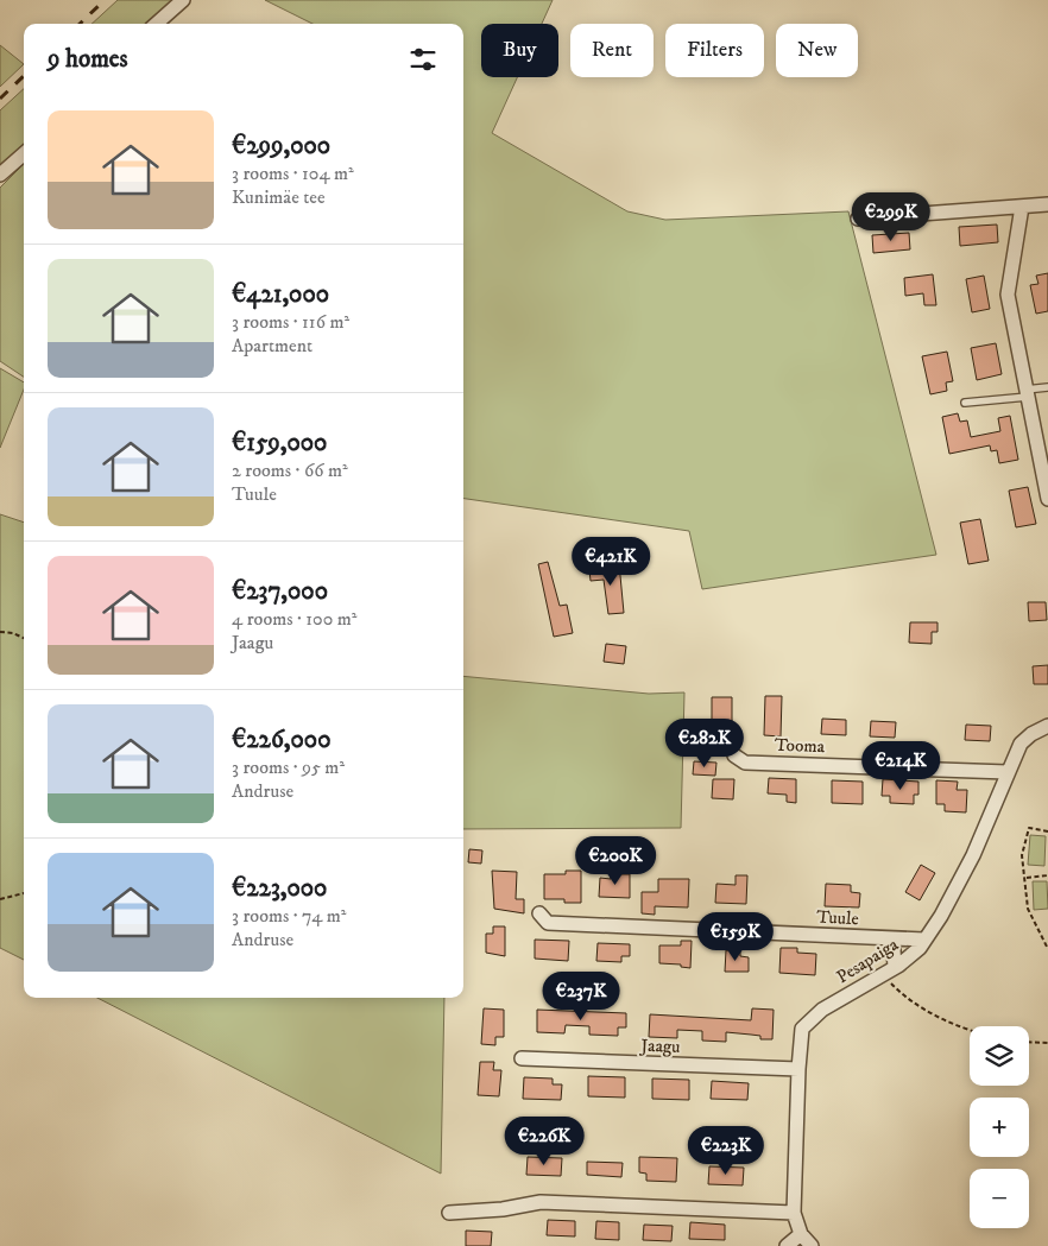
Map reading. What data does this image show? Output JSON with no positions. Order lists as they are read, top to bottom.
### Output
{
  "streets": {
    "street": [
      "Tooma",
      "Tuule",
      "Pesapaiga",
      "Jaagu"
    ]
  },
  "crossings": [
    ["Tooma", "Pesapaiga"],
    ["Tuule", "Pesapaiga"],
    ["Pesapaiga", "Jaagu"]
  ],
  "page": {
    "chip": [
      "Buy",
      "Rent",
      "Filters",
      "New"
    ],
    "heading": "9 homes",
    "list": [
      {
        "name": "€299,000",
        "note": "3 rooms · 104 m² · Kunimäe tee"
      },
      {
        "name": "€421,000",
        "note": "3 rooms · 116 m² · Apartment"
      },
      {
        "name": "€159,000",
        "note": "2 rooms · 66 m² · Tuule"
      },
      {
        "name": "€237,000",
        "note": "4 rooms · 100 m² · Jaagu"
      },
      {
        "name": "€226,000",
        "note": "3 rooms · 95 m² · Andruse"
      },
      {
        "name": "€223,000",
        "note": "3 rooms · 74 m² · Andruse"
      }
    ],
    "price": [
      "€299K",
      "€421K",
      "€282K",
      "€214K",
      "€200K",
      "€159K",
      "€237K",
      "€226K",
      "€223K"
    ],
    "map_buttons": ["+", "−"]
  }
}
